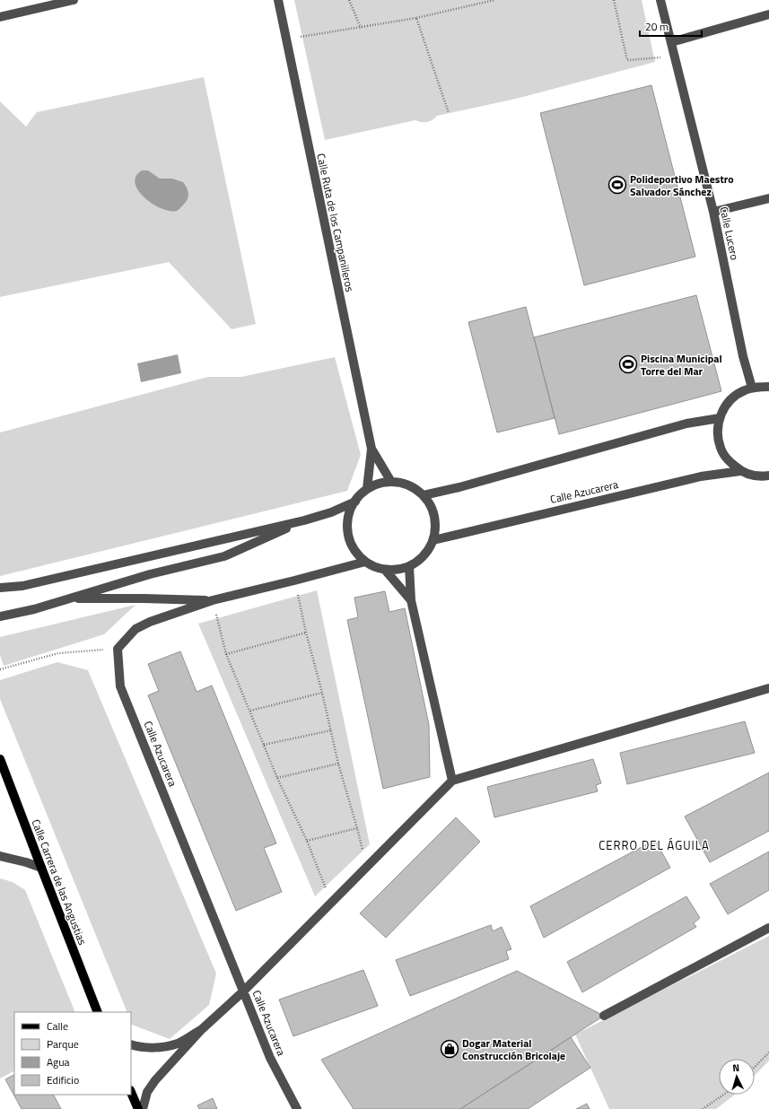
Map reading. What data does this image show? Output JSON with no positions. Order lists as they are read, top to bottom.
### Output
{
  "streets": {
    "main road": ["Calle Carrera de las Angustias"],
    "street": ["Calle Ruta de los Campanilleros", "Calle Lucero", "Calle Azucarera"]
  },
  "crossings": [
    ["Calle Ruta de los Campanilleros", "Calle Azucarera"]
  ],
  "districts": ["CERRO DEL ÁGUILA"],
  "places": {
    "sports": ["Polideportivo Maestro Salvador Sánchez", "Piscina Municipal Torre del Mar"],
    "shop": ["Dogar Material Construcción Bricolaje"]
  },
  "legend": [
    "Calle",
    "Parque",
    "Agua",
    "Edificio"
  ],
  "scale_bar": "20 m",
  "north": "top"
}
